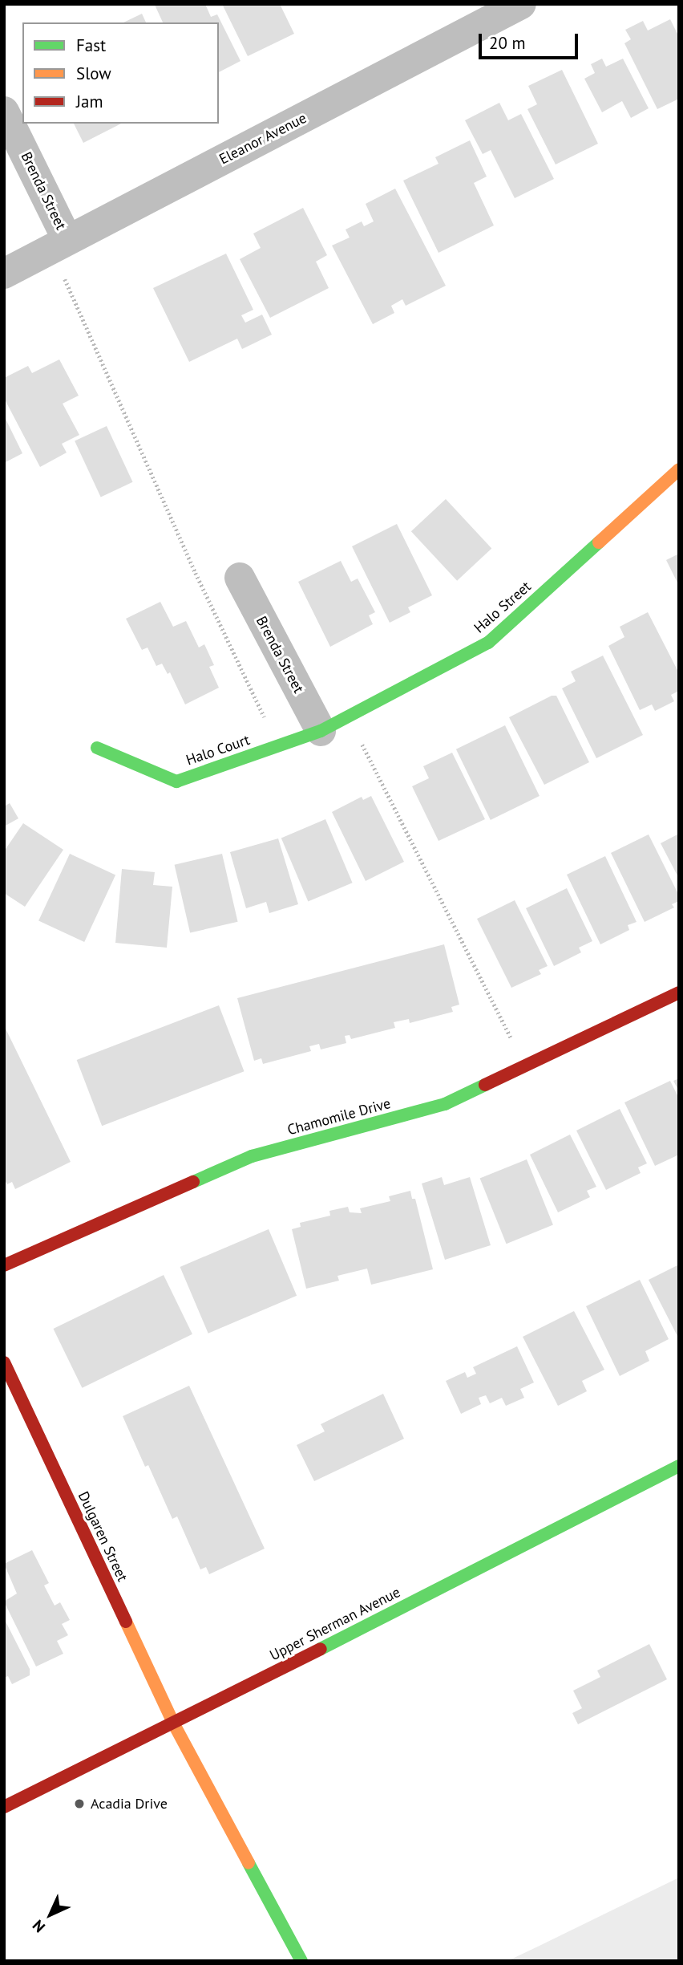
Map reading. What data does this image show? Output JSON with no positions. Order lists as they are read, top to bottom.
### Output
{
  "streets": {
    "street": [
      "Eleanor Avenue",
      "Brenda Street",
      "Halo Street",
      "Halo Court",
      "Chamomile Drive",
      "Dulgaren Street",
      "Upper Sherman Avenue"
    ]
  },
  "crossings": [
    ["Eleanor Avenue", "Brenda Street"],
    ["Brenda Street", "Halo Street"],
    ["Brenda Street", "Halo Court"],
    ["Halo Street", "Halo Court"],
    ["Dulgaren Street", "Upper Sherman Avenue"]
  ],
  "places": ["Acadia Drive"],
  "legend": ["Fast", "Slow", "Jam"],
  "scale_bar": "20 m",
  "north": "bottom left"
}
